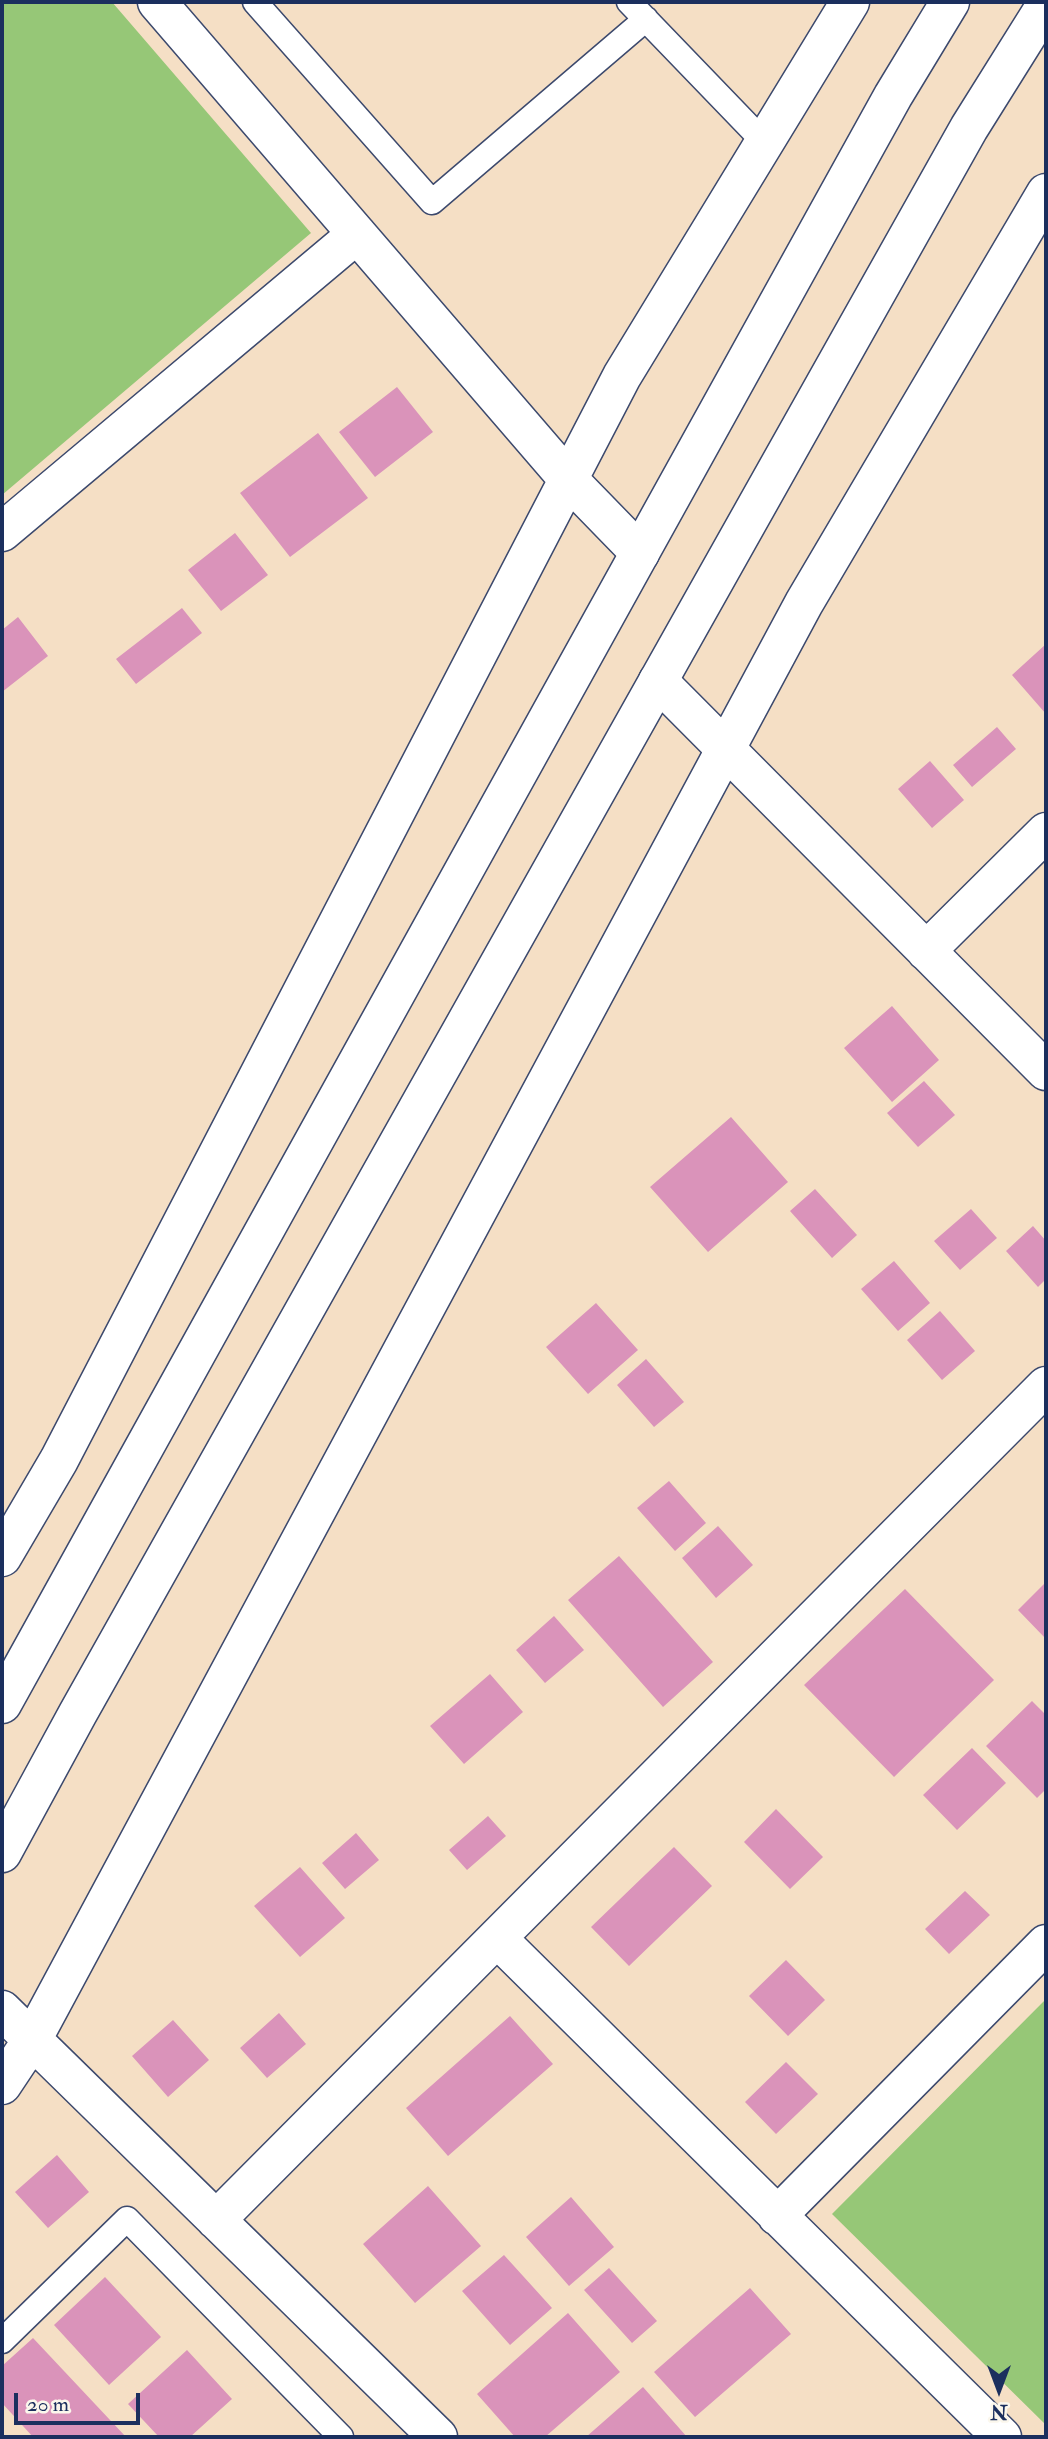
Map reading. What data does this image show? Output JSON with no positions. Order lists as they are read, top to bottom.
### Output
{
  "scale_bar": "20 m",
  "north": "bottom"
}
